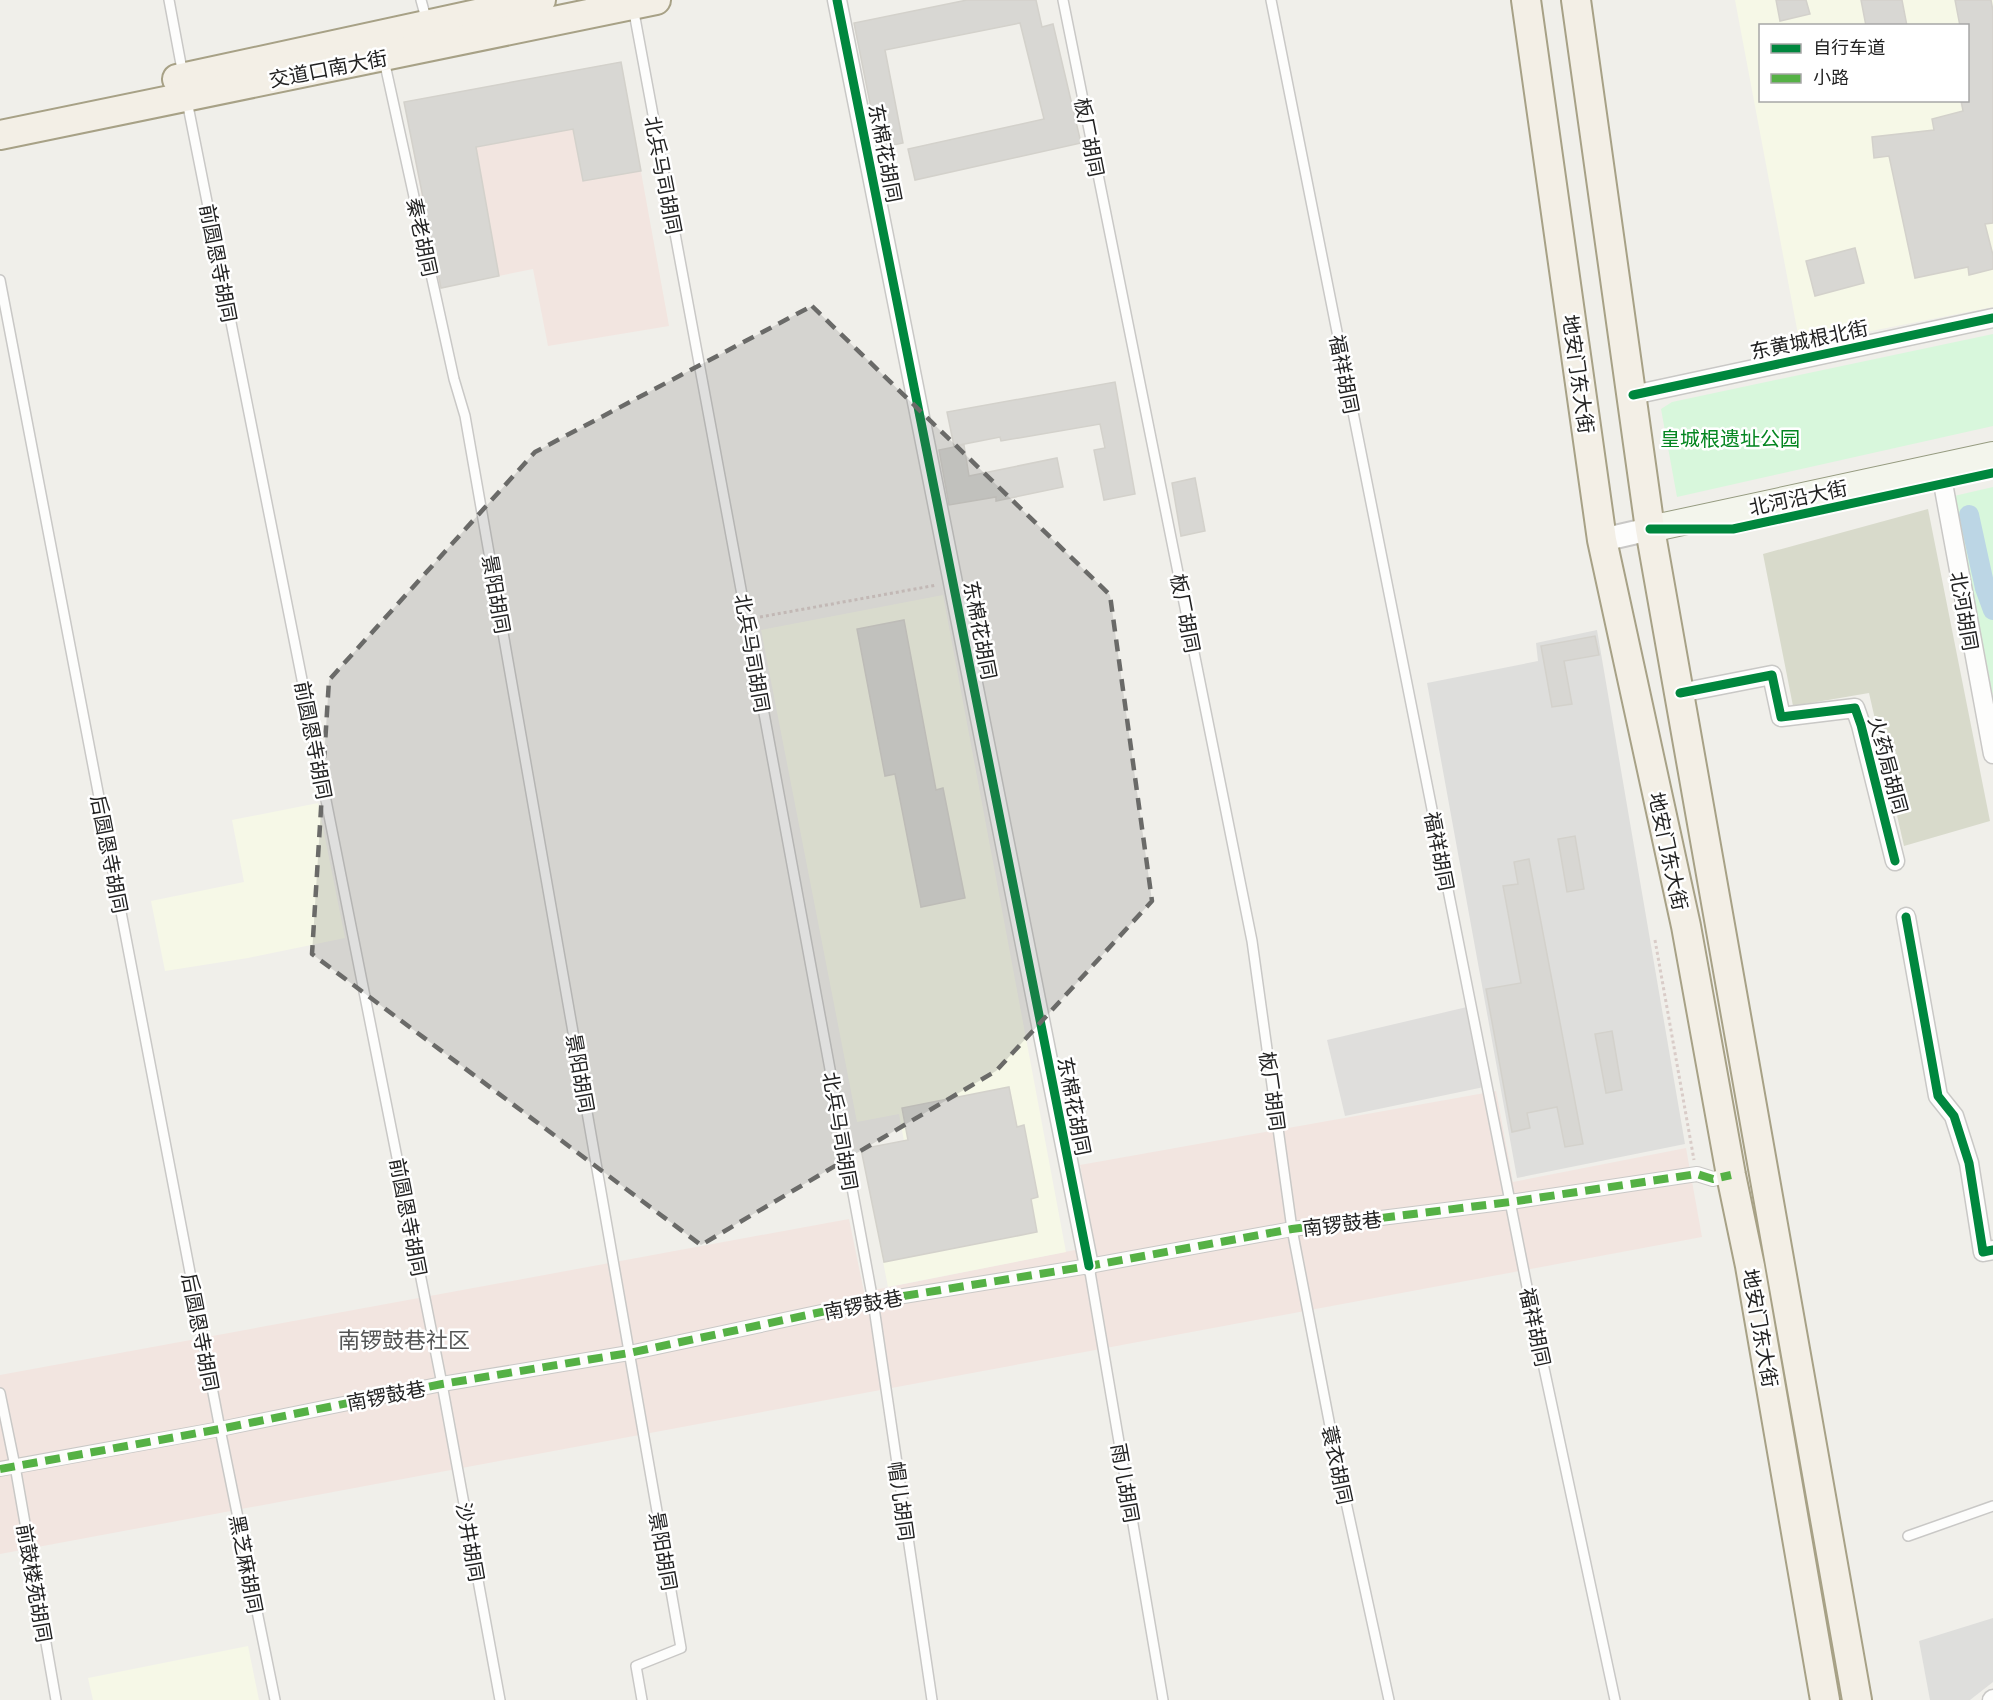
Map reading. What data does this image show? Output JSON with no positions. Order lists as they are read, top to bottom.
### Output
{
  "streets": {
    "main road": ["交道口南大街", "地安门东大街", "北河沿大街"],
    "street": [
      "东棉花胡同",
      "东黄城根北街",
      "北河胡同",
      "火药局胡同",
      "南锣鼓巷"
    ],
    "lane": [
      "板厂胡同",
      "北兵马司胡同",
      "秦老胡同",
      "前圆恩寺胡同",
      "福祥胡同",
      "景阳胡同",
      "后圆恩寺胡同",
      "蓑衣胡同",
      "雨儿胡同",
      "帽儿胡同",
      "沙井胡同",
      "黑芝麻胡同",
      "前鼓楼苑胡同"
    ]
  },
  "crossings": [
    ["交道口南大街", "北兵马司胡同"],
    ["交道口南大街", "秦老胡同"],
    ["交道口南大街", "前圆恩寺胡同"],
    ["板厂胡同", "南锣鼓巷"],
    ["板厂胡同", "蓑衣胡同"],
    ["东棉花胡同", "南锣鼓巷"],
    ["东棉花胡同", "雨儿胡同"],
    ["北兵马司胡同", "南锣鼓巷"],
    ["北兵马司胡同", "帽儿胡同"],
    ["秦老胡同", "景阳胡同"],
    ["前圆恩寺胡同", "南锣鼓巷"],
    ["前圆恩寺胡同", "沙井胡同"],
    ["东黄城根北街", "地安门东大街"],
    ["福祥胡同", "南锣鼓巷"],
    ["地安门东大街", "北河沿大街"],
    ["地安门东大街", "火药局胡同"],
    ["地安门东大街", "南锣鼓巷"],
    ["北河沿大街", "北河胡同"],
    ["景阳胡同", "南锣鼓巷"],
    ["后圆恩寺胡同", "南锣鼓巷"],
    ["后圆恩寺胡同", "黑芝麻胡同"],
    ["南锣鼓巷", "蓑衣胡同"],
    ["南锣鼓巷", "雨儿胡同"],
    ["南锣鼓巷", "帽儿胡同"],
    ["南锣鼓巷", "沙井胡同"],
    ["南锣鼓巷", "黑芝麻胡同"],
    ["南锣鼓巷", "前鼓楼苑胡同"]
  ],
  "districts": ["南锣鼓巷社区"],
  "parks": ["皇城根遗址公园"],
  "legend": ["自行车道", "小路"]
}
